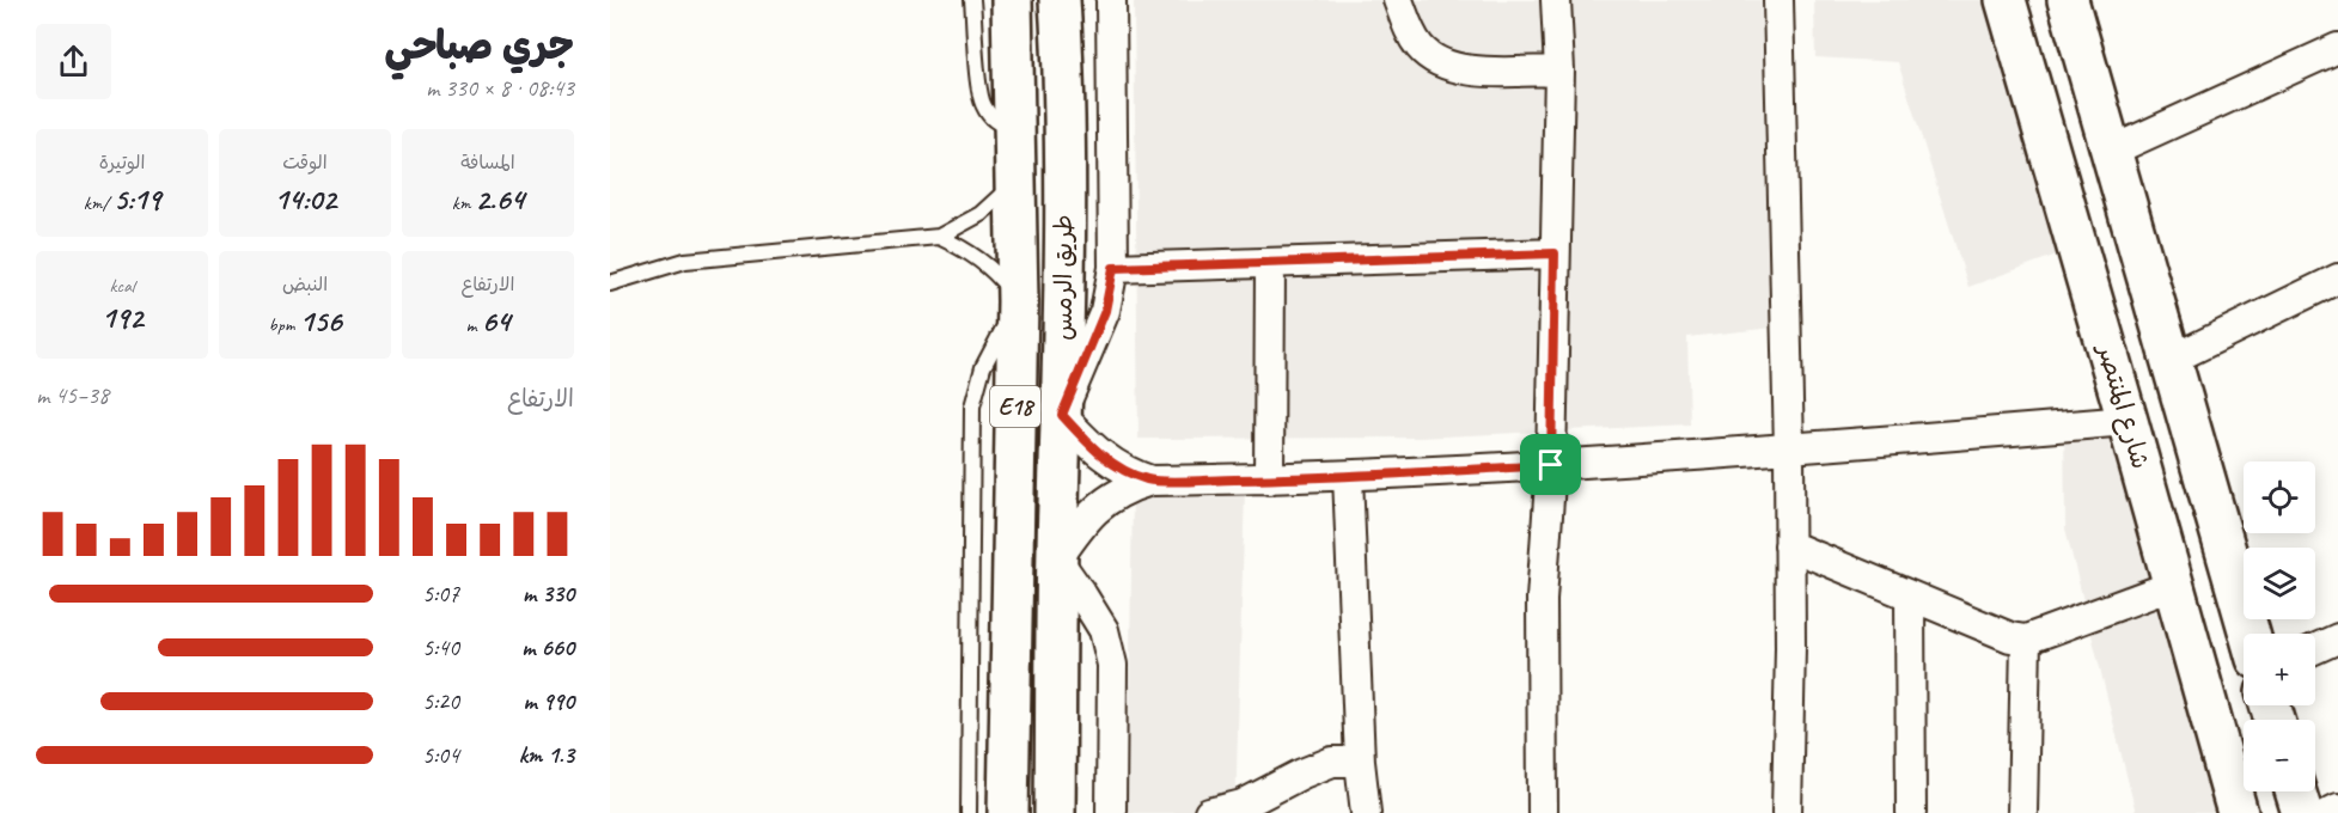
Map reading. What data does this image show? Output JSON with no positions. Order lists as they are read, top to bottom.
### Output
{
  "streets": {
    "main road": ["طريق الرمس", "E18", "شارع المنتصر"]
  },
  "page": {
    "heading": ["جري صباحي", "08:43 · 8 × 330 m"],
    "stats": [
      ["المسافة", "2.64 km"],
      ["الوقت", "14:02"],
      ["الوتيرة", "5:19 /km"],
      ["الارتفاع", "64 m"],
      ["النبض", "156 bpm"],
      ["kcal", "192"]
    ],
    "chart": ["الارتفاع", "38–45 m"],
    "map_buttons": ["+", "−"],
    "list": [
      {
        "name": "330 m",
        "note": "5:07"
      },
      {
        "name": "660 m",
        "note": "5:40"
      },
      {
        "name": "990 m",
        "note": "5:20"
      },
      {
        "name": "1.3 km",
        "note": "5:04"
      }
    ]
  }
}
